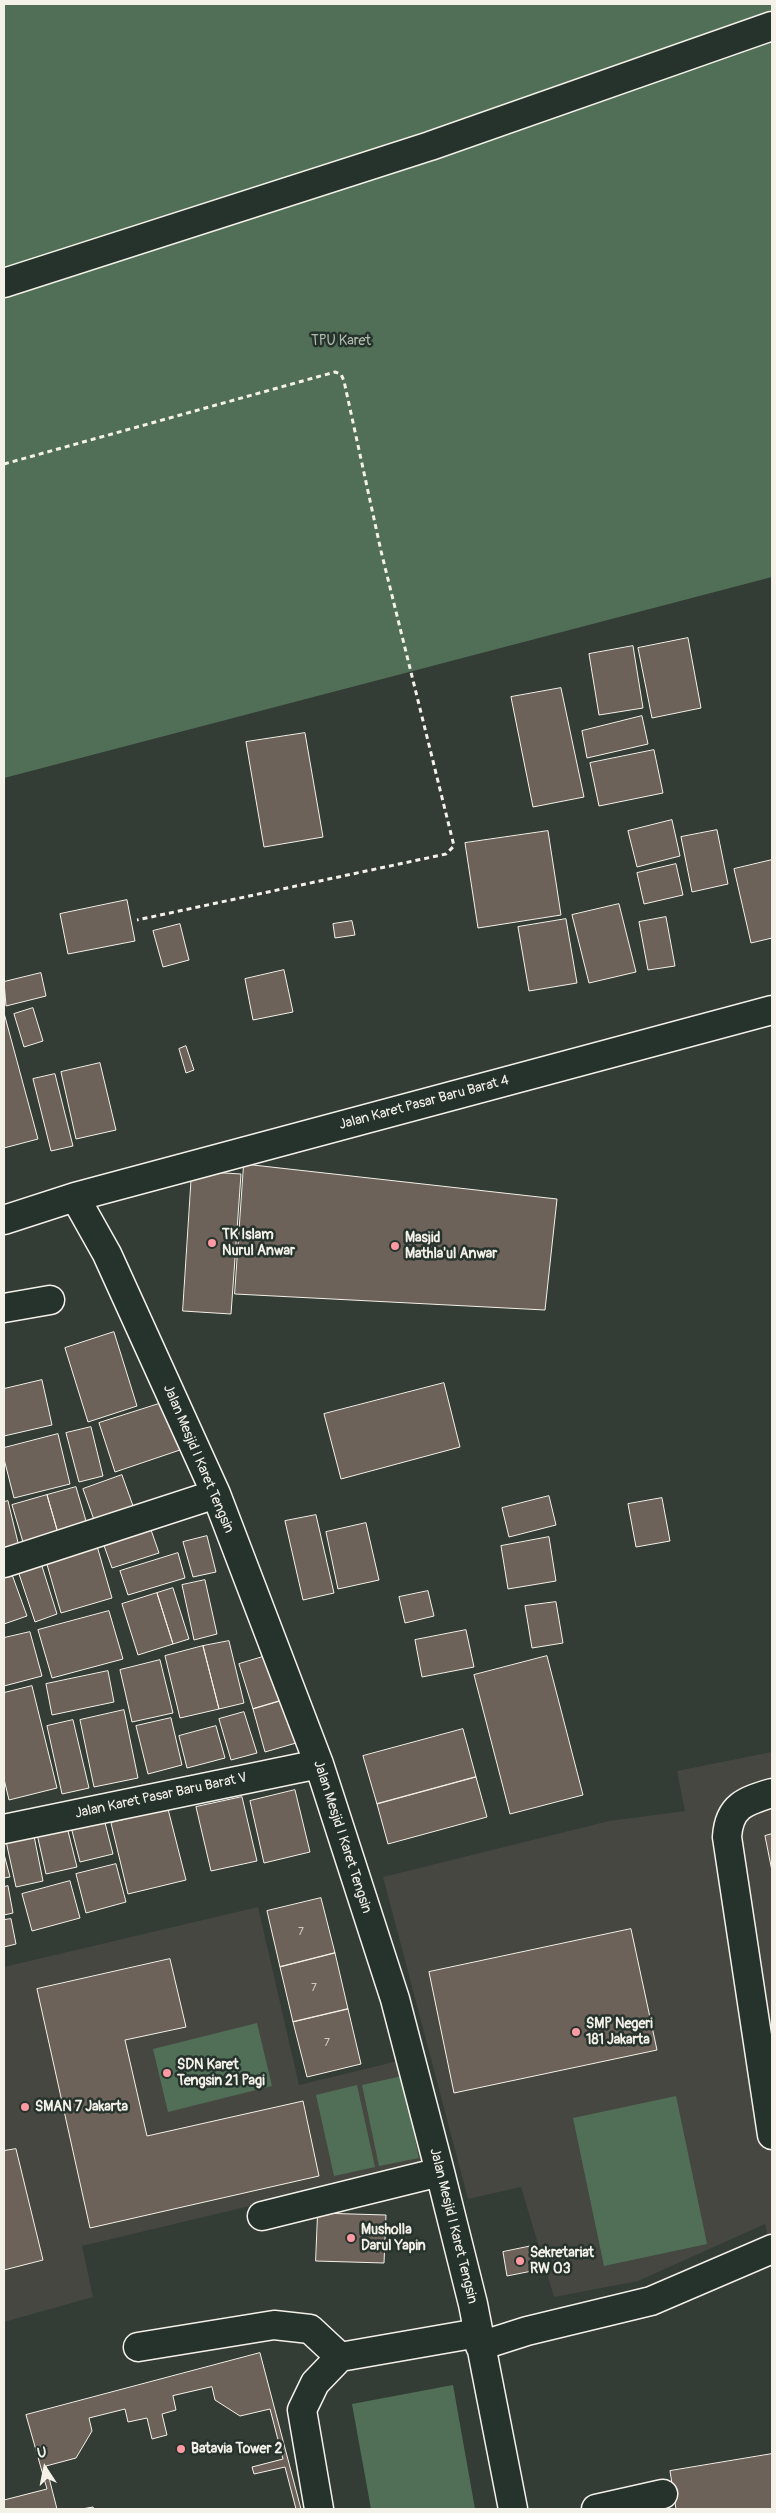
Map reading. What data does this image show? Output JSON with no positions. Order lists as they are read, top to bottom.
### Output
{
  "streets": {
    "street": ["Jalan Karet Pasar Baru Barat 4", "Jalan Mesjid I Karet Tengsin", "Jalan Karet Pasar Baru Barat V"]
  },
  "crossings": [
    ["Jalan Karet Pasar Baru Barat 4", "Jalan Mesjid I Karet Tengsin"],
    ["Jalan Mesjid I Karet Tengsin", "Jalan Karet Pasar Baru Barat V"]
  ],
  "parks": ["TPU Karet"],
  "places": [
    "TK Islam Nurul Anwar",
    "Masjid Mathla'ul Anwar",
    "SMP Negeri 181 Jakarta",
    "SDN Karet Tengsin 21 Pagi",
    "SMAN 7 Jakarta",
    "Musholla Darul Yapin",
    "Sekretariat RW 03",
    "Batavia Tower 2"
  ],
  "house_numbers": ["7", "7", "7"],
  "north": "top"
}
